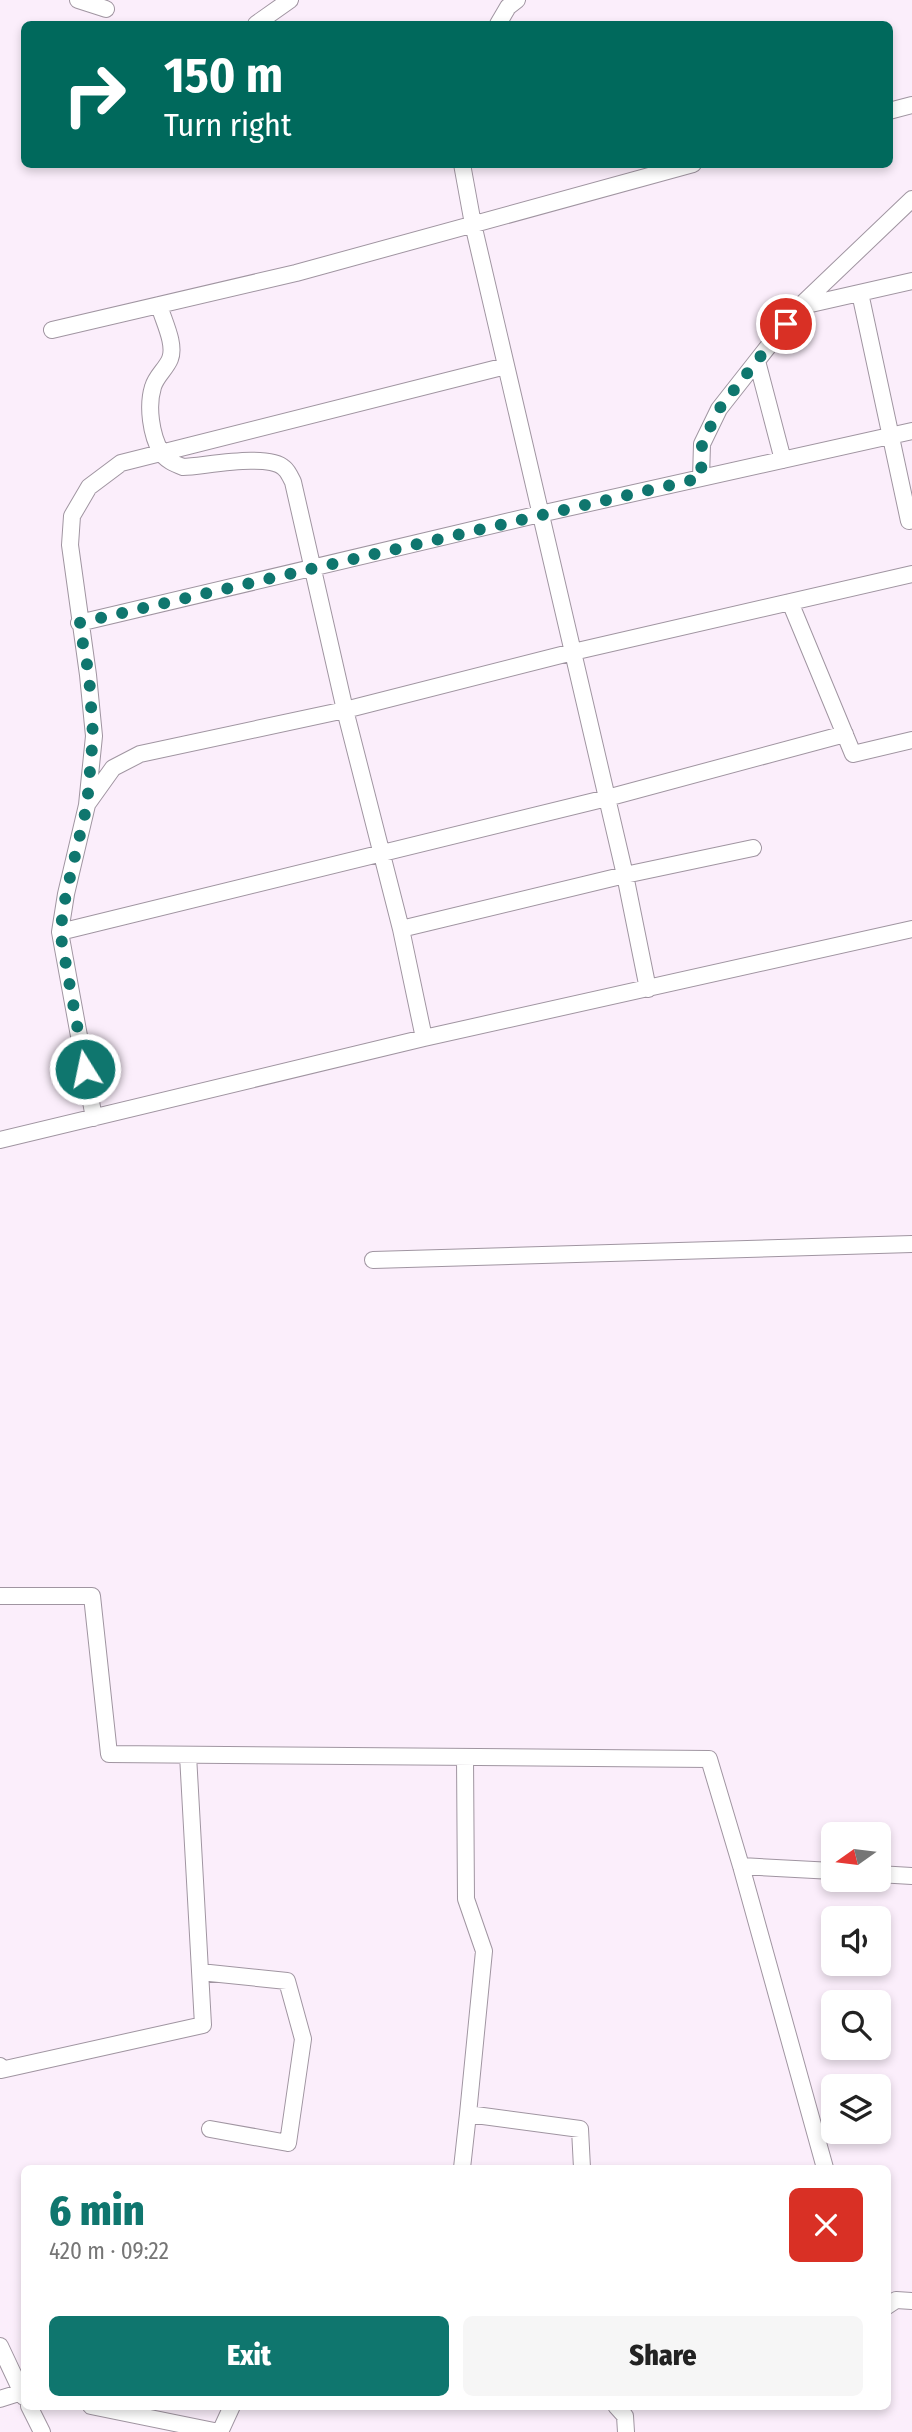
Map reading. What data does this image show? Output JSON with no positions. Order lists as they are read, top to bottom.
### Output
{
  "north": "left",
  "page": {
    "turn": ["150 m", "Turn right"],
    "heading": ["6 min", "420 m · 09:22"],
    "buttons": ["Exit", "Share"]
  }
}
